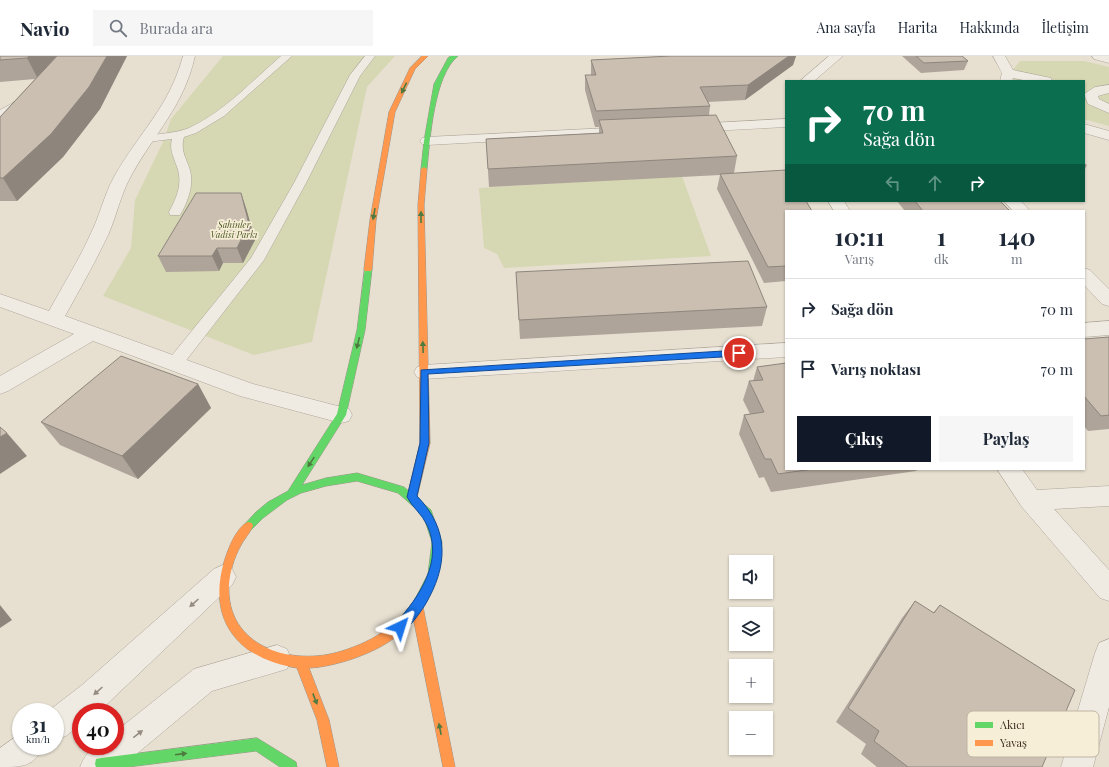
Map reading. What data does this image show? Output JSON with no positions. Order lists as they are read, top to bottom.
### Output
{
  "parks": ["Şahinler Vadisi Parkı"],
  "legend": ["Akıcı", "Yavaş"],
  "page": {
    "header": "Navio",
    "search": "Burada ara",
    "nav": [
      "Ana sayfa",
      "Harita",
      "Hakkında",
      "İletişim"
    ],
    "turn": ["70 m", "Sağa dön"],
    "eta": [
      "10:11",
      "Varış",
      "1",
      "dk",
      "140",
      "m"
    ],
    "list": [
      {
        "name": "Sağa dön",
        "value": "70 m"
      },
      {
        "name": "Varış noktası",
        "value": "70 m"
      }
    ],
    "buttons": ["Çıkış", "Paylaş"],
    "map_buttons": ["+", "−"],
    "speed": "31 km/h",
    "limit": "40"
  }
}
